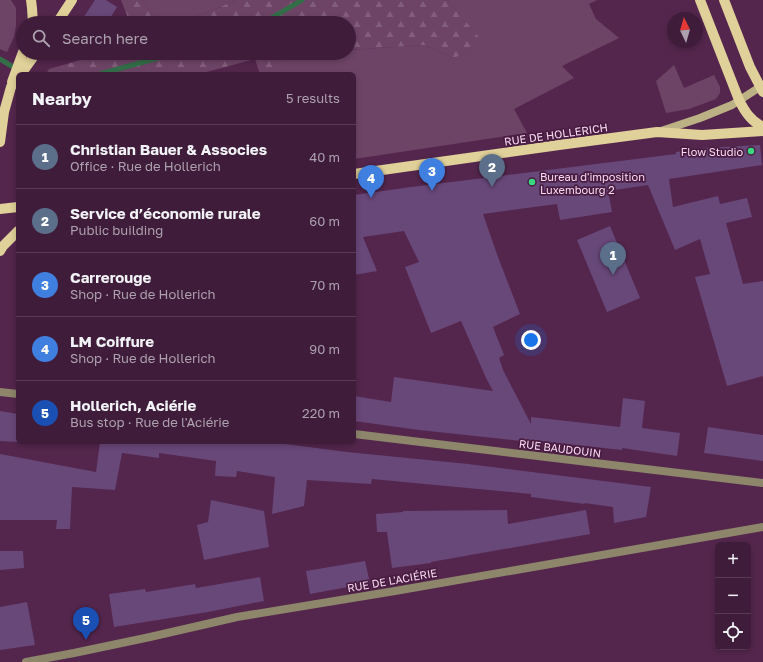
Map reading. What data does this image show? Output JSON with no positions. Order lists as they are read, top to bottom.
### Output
{
  "streets": {
    "main road": ["RUE DE HOLLERICH"],
    "street": ["RUE BAUDOUIN", "RUE DE L'ACIÉRIE"]
  },
  "places": ["Flow Studio", "Bureau d'imposition Luxembourg 2"],
  "north": "top",
  "page": {
    "search": "Search here",
    "heading": ["Nearby", "5 results"],
    "list": [
      {
        "mark": "1",
        "name": "Christian Bauer & Associes",
        "note": "Office · Rue de Hollerich",
        "value": "40 m"
      },
      {
        "mark": "2",
        "name": "Service d’économie rurale",
        "note": "Public building",
        "value": "60 m"
      },
      {
        "mark": "3",
        "name": "Carrerouge",
        "note": "Shop · Rue de Hollerich",
        "value": "70 m"
      },
      {
        "mark": "4",
        "name": "LM Coiffure",
        "note": "Shop · Rue de Hollerich",
        "value": "90 m"
      },
      {
        "mark": "5",
        "name": "Hollerich, Aciérie",
        "note": "Bus stop · Rue de l'Aciérie",
        "value": "220 m"
      }
    ],
    "pins": [
      "2",
      "3",
      "4",
      "1",
      "5"
    ],
    "map_buttons": ["+", "−"]
  }
}
